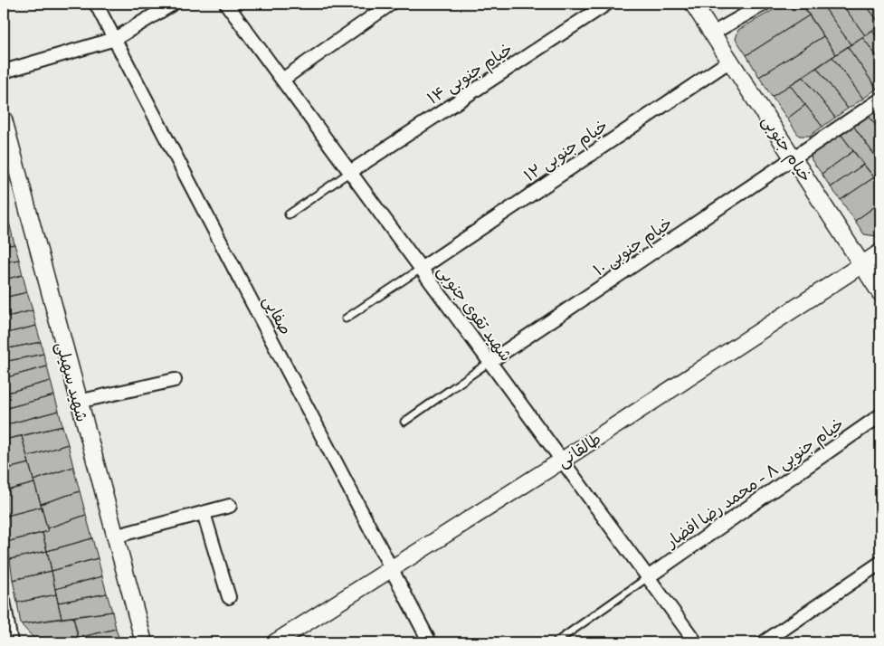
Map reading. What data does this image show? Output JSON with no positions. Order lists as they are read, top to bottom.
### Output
{
  "streets": {
    "street": [
      "خیام جنوبی ۱۴",
      "خیام جنوبی",
      "خیام جنوبی ۱۲",
      "خیام جنوبی ۱۰",
      "شهید تقوی جنوبی",
      "صفایی",
      "شهید سهیلی",
      "طالقانی",
      "خیام جنوبی ۸ - محمد رضا افضار"
    ]
  },
  "crossings": [
    ["خیام جنوبی ۱۴", "شهید تقوی جنوبی"],
    ["خیام جنوبی", "خیام جنوبی ۱۲"],
    ["خیام جنوبی", "خیام جنوبی ۱۰"],
    ["خیام جنوبی", "طالقانی"],
    ["خیام جنوبی ۱۲", "شهید تقوی جنوبی"],
    ["خیام جنوبی ۱۰", "شهید تقوی جنوبی"],
    ["شهید تقوی جنوبی", "طالقانی"],
    ["شهید تقوی جنوبی", "خیام جنوبی ۸ - محمد رضا افضار"],
    ["صفایی", "طالقانی"]
  ]
}
